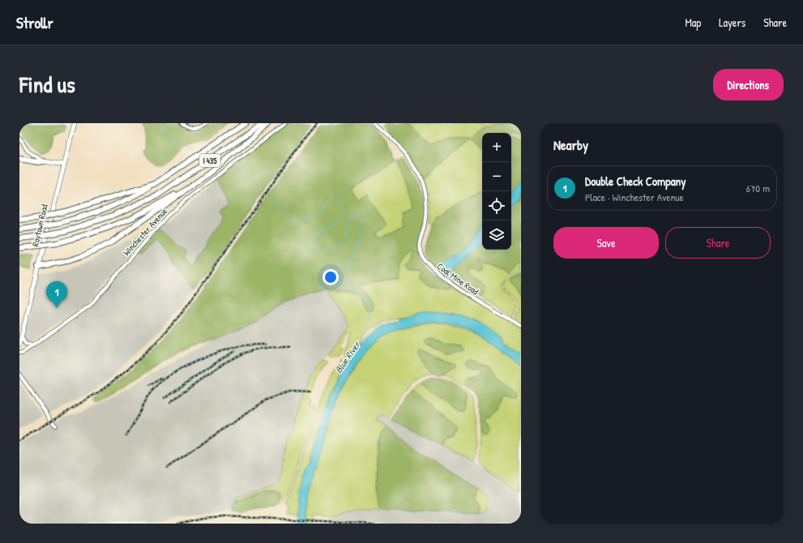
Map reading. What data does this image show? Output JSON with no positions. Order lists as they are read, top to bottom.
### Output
{
  "streets": {
    "highway": ["I 435"],
    "main road": ["Raytown Road"],
    "street": ["Winchester Avenue", "Coal Mine Road"]
  },
  "water": ["Blue River"],
  "page": {
    "header": "Strollr",
    "nav": ["Map", "Layers", "Share"],
    "title": "Find us",
    "buttons": [
      "Directions",
      ["Save", "Share"]
    ],
    "heading": "Nearby",
    "map_buttons": ["+", "−"],
    "list": [
      {
        "mark": "1",
        "name": "Double Check Company",
        "note": "Place · Winchester Avenue",
        "value": "670 m"
      }
    ],
    "pins": "1"
  }
}
